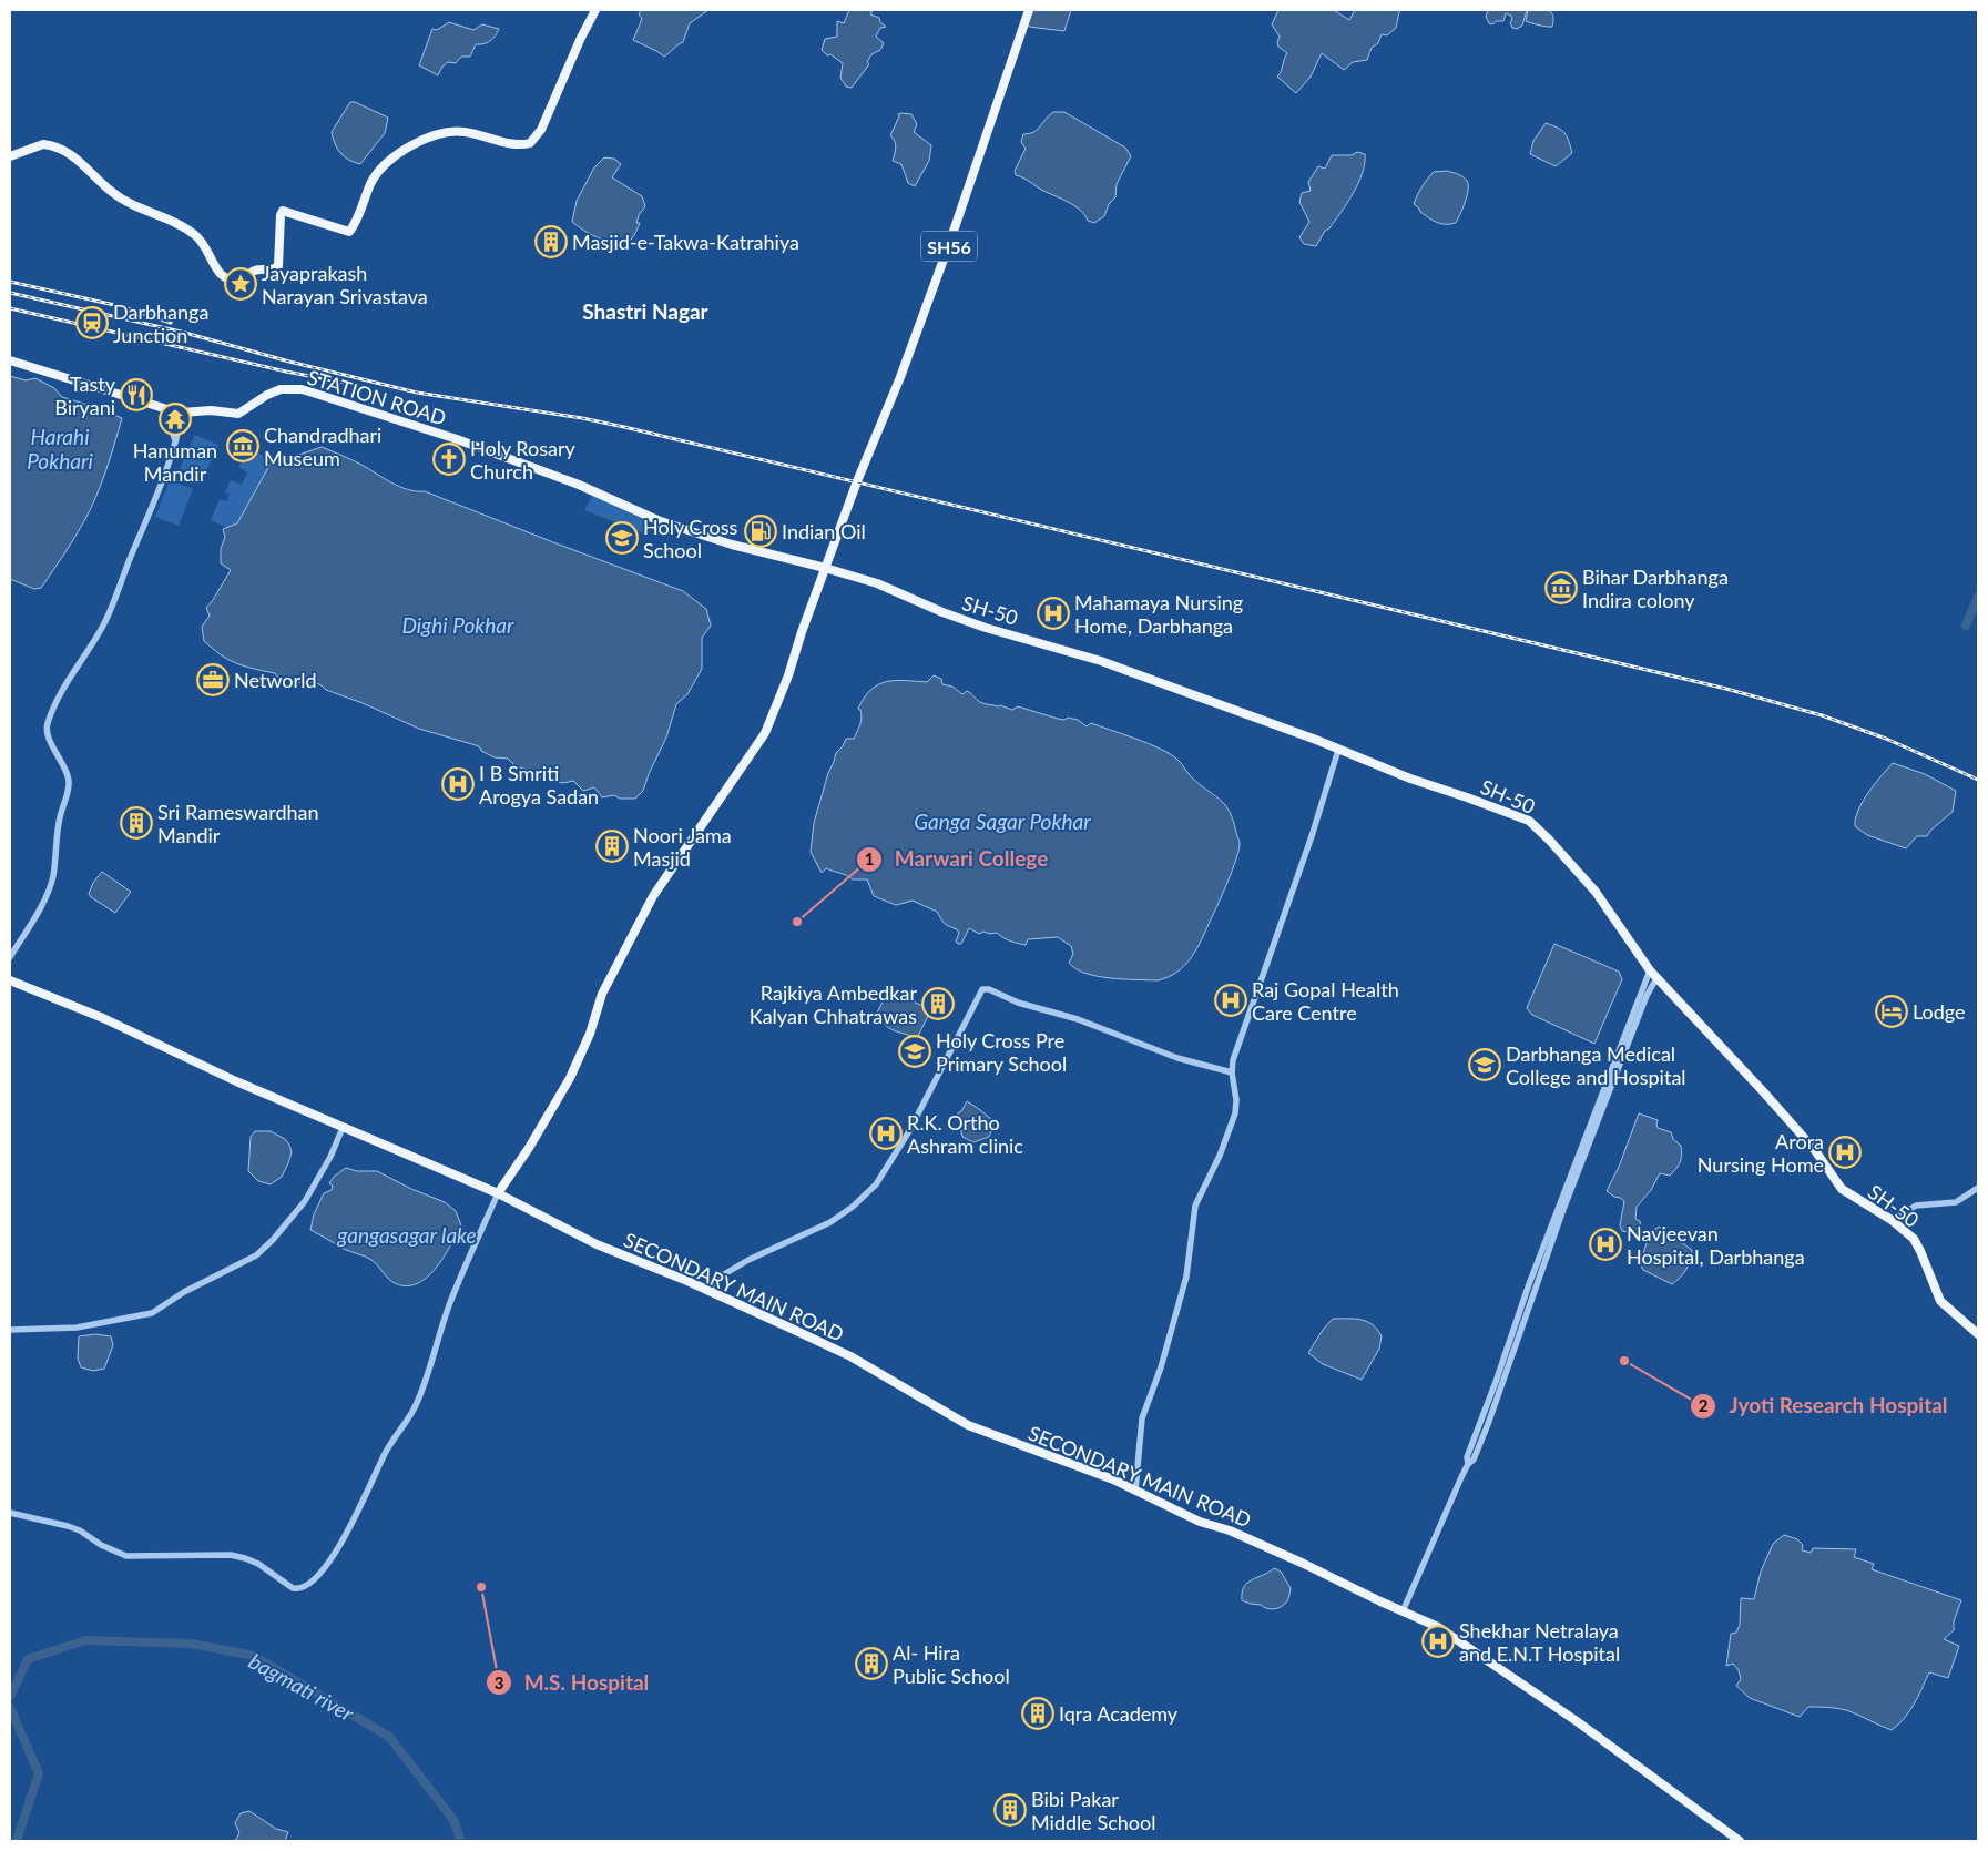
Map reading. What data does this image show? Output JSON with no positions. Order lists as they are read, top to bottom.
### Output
{
  "streets": {
    "main road": [
      "SH56",
      "STATION ROAD",
      "SH-50",
      "SECONDARY MAIN ROAD"
    ]
  },
  "crossings": [
    ["SH56", "STATION ROAD"],
    ["SH56", "SH-50"],
    ["STATION ROAD", "SH-50"]
  ],
  "districts": ["Shastri Nagar"],
  "water": [
    "Harahi Pokhari",
    "Dighi Pokhar",
    "Ganga Sagar Pokhar",
    "gangasagar lake",
    "bagmati river"
  ],
  "places": {
    "building": [
      "Masjid-e-Takwa-Katrahiya",
      "Sri Rameswardhan Mandir",
      "Noori Jama Masjid",
      "Rajkiya Ambedkar Kalyan Chhatrawas",
      "Al- Hira Public School",
      "Iqra Academy",
      "Bibi Pakar Middle School"
    ],
    "place": ["Jayaprakash Narayan Srivastava"],
    "station": ["Darbhanga Junction"],
    "restaurant": ["Tasty Biryani"],
    "temple": ["Hanuman Mandir"],
    "museum": ["Chandradhari Museum", "Bihar Darbhanga Indira colony"],
    "church": ["Holy Rosary Church"],
    "fuel station": ["Indian Oil"],
    "school or university": ["Holy Cross School", "Holy Cross Pre Primary School", "Darbhanga Medical College and Hospital"],
    "hospital": [
      "Mahamaya Nursing Home, Darbhanga",
      "I B Smriti Arogya Sadan",
      "Raj Gopal Health Care Centre",
      "R.K. Ortho Ashram clinic",
      "Arora Nursing Home",
      "Navjeevan Hospital, Darbhanga",
      "Shekhar Netralaya and E.N.T Hospital"
    ],
    "office": ["Networld"],
    "other": ["Marwari College", "Jyoti Research Hospital", "M.S. Hospital"],
    "hotel": ["Lodge"]
  }
}
